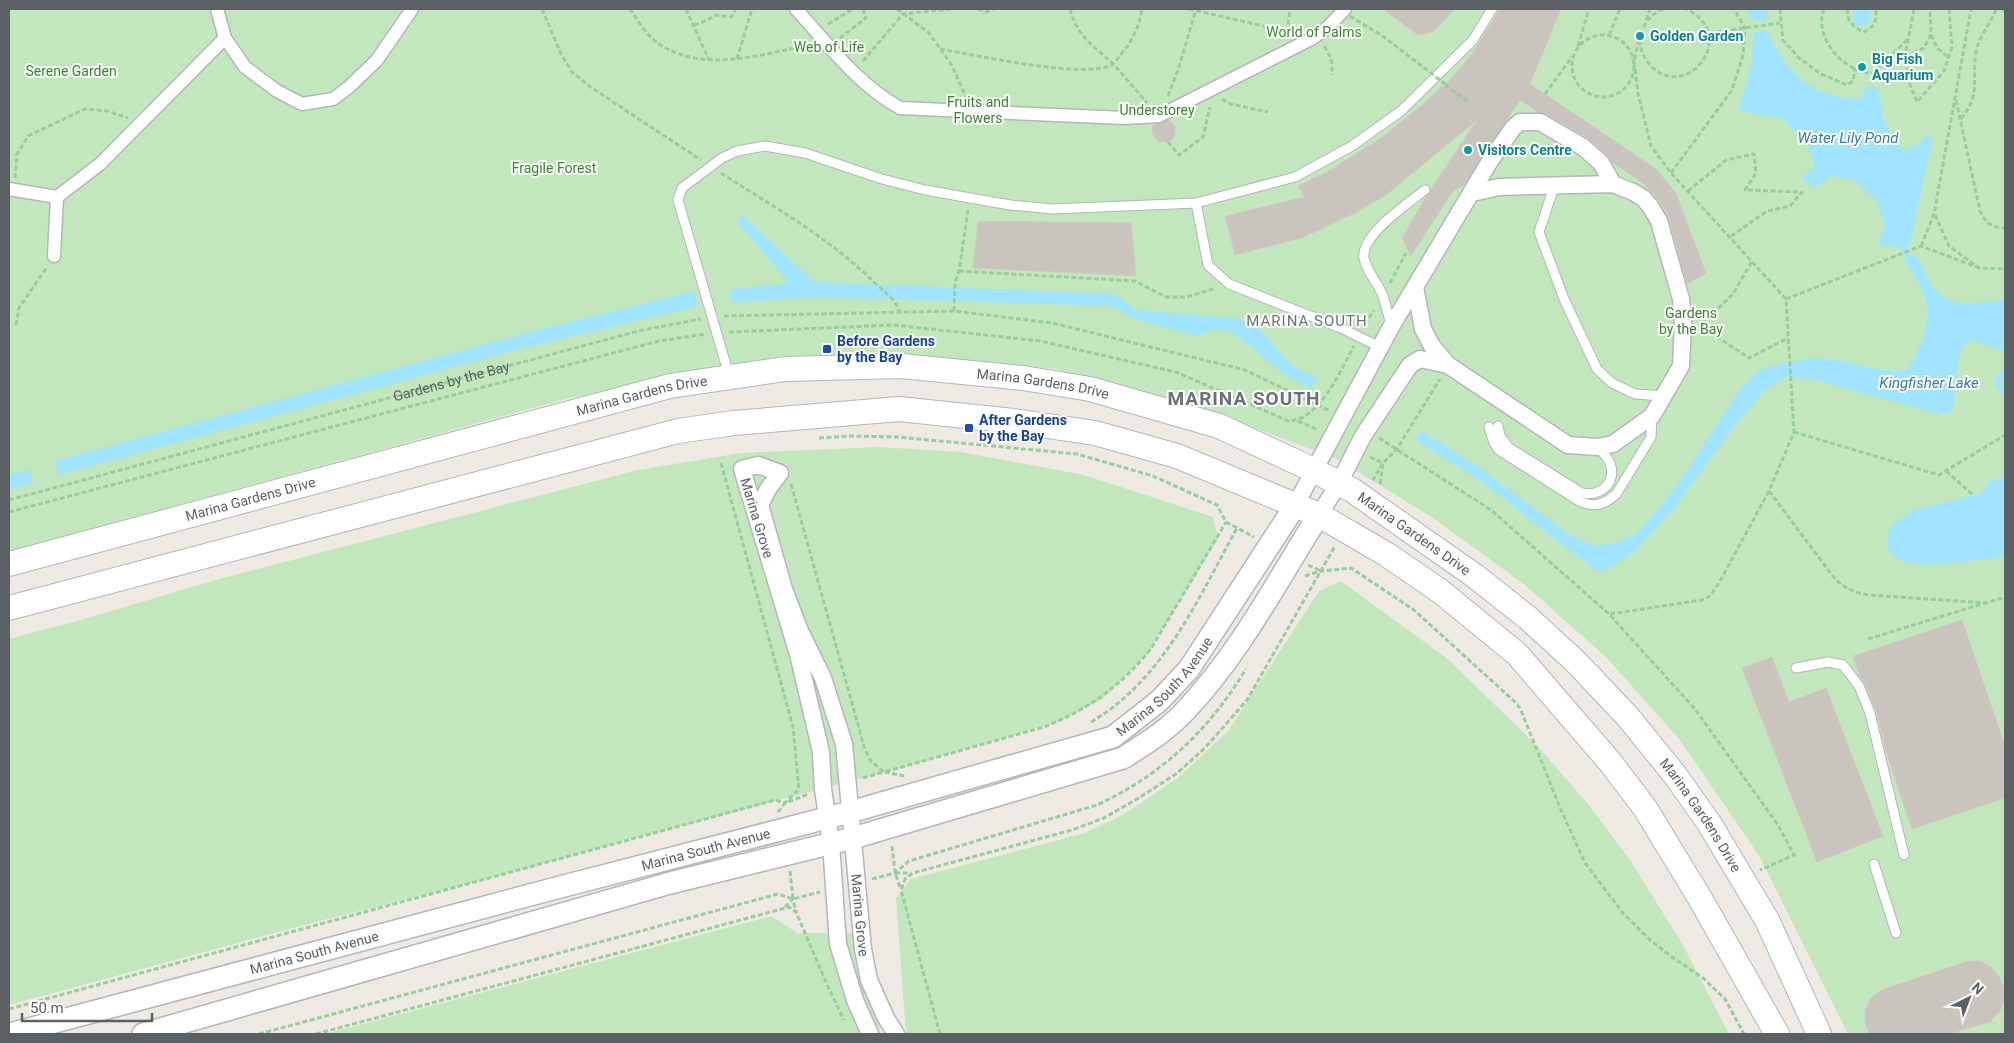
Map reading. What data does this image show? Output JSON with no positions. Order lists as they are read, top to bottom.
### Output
{
  "streets": {
    "main road": ["Marina Gardens Drive"],
    "street": ["Marina Grove", "Marina South Avenue"],
    "path": ["Gardens by the Bay"]
  },
  "crossings": [
    ["Marina Grove", "Marina South Avenue"]
  ],
  "districts": ["MARINA SOUTH", "MARINA SOUTH"],
  "water": ["Water Lily Pond", "Kingfisher Lake"],
  "parks": [
    "World of Palms",
    "Web of Life",
    "Serene Garden",
    "Fruits and Flowers",
    "Understorey",
    "Fragile Forest",
    "Gardens by the Bay"
  ],
  "places": {
    "other": ["Golden Garden", "Big Fish Aquarium", "Visitors Centre"],
    "transit": ["Before Gardens by the Bay", "After Gardens by the Bay"]
  },
  "scale_bar": "50 m",
  "north": "top right"
}
